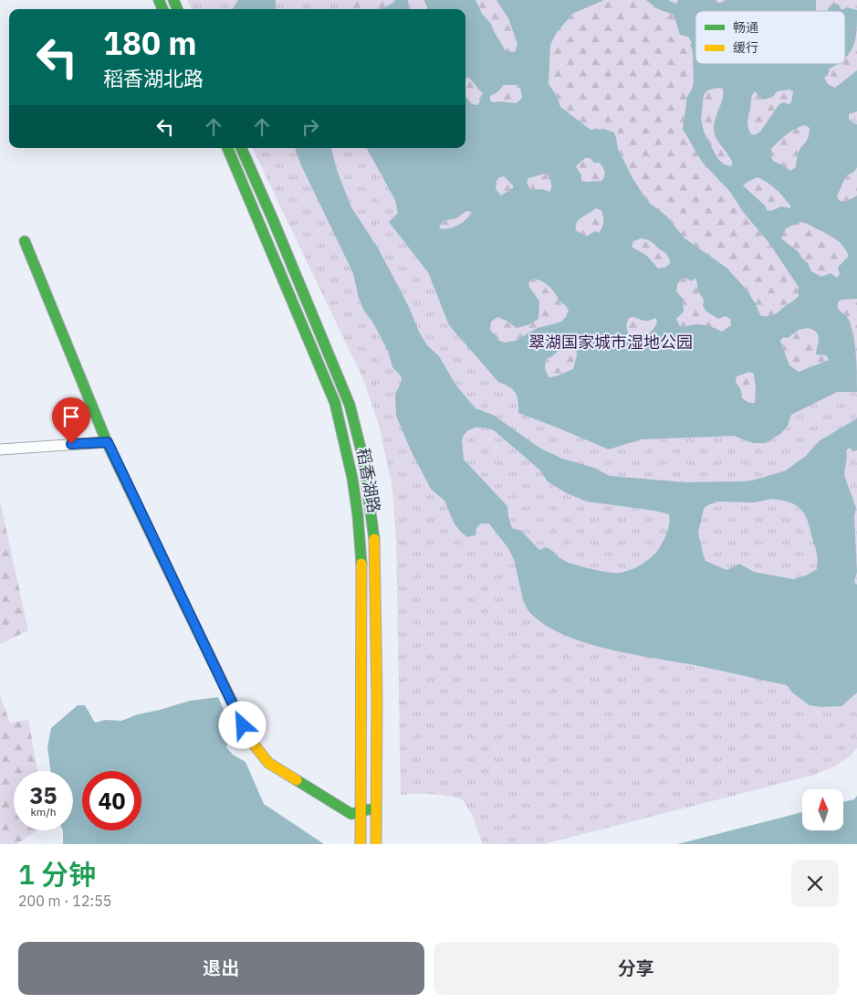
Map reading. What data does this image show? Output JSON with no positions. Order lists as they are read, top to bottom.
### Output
{
  "streets": {
    "street": ["稻香湖路"]
  },
  "parks": ["翠湖国家城市湿地公园"],
  "legend": ["畅通", "缓行"],
  "north": "top",
  "page": {
    "turn": ["180 m", "稻香湖北路"],
    "speed": "35 km/h",
    "limit": "40",
    "heading": ["1 分钟", "200 m · 12:55"],
    "buttons": ["退出", "分享"]
  }
}
